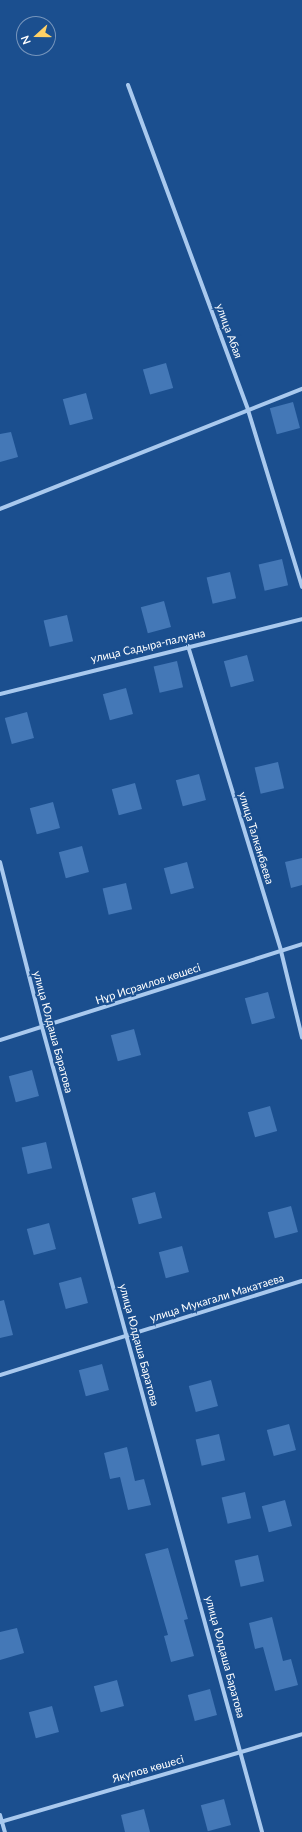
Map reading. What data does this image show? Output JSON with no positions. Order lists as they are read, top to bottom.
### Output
{
  "streets": {
    "street": [
      "улица Абая",
      "улица Садыра-палуана",
      "улица Талканбаева",
      "Нұр Исраилов көшесі",
      "улица Юлдаша Баратова",
      "улица Мукагали Макатаева",
      "Якупов көшесі"
    ]
  },
  "crossings": [
    ["улица Садыра-палуана", "улица Талканбаева"],
    ["улица Талканбаева", "Нұр Исраилов көшесі"],
    ["Нұр Исраилов көшесі", "улица Юлдаша Баратова"],
    ["улица Юлдаша Баратова", "улица Мукагали Макатаева"],
    ["улица Юлдаша Баратова", "Якупов көшесі"]
  ],
  "north": "left"
}
